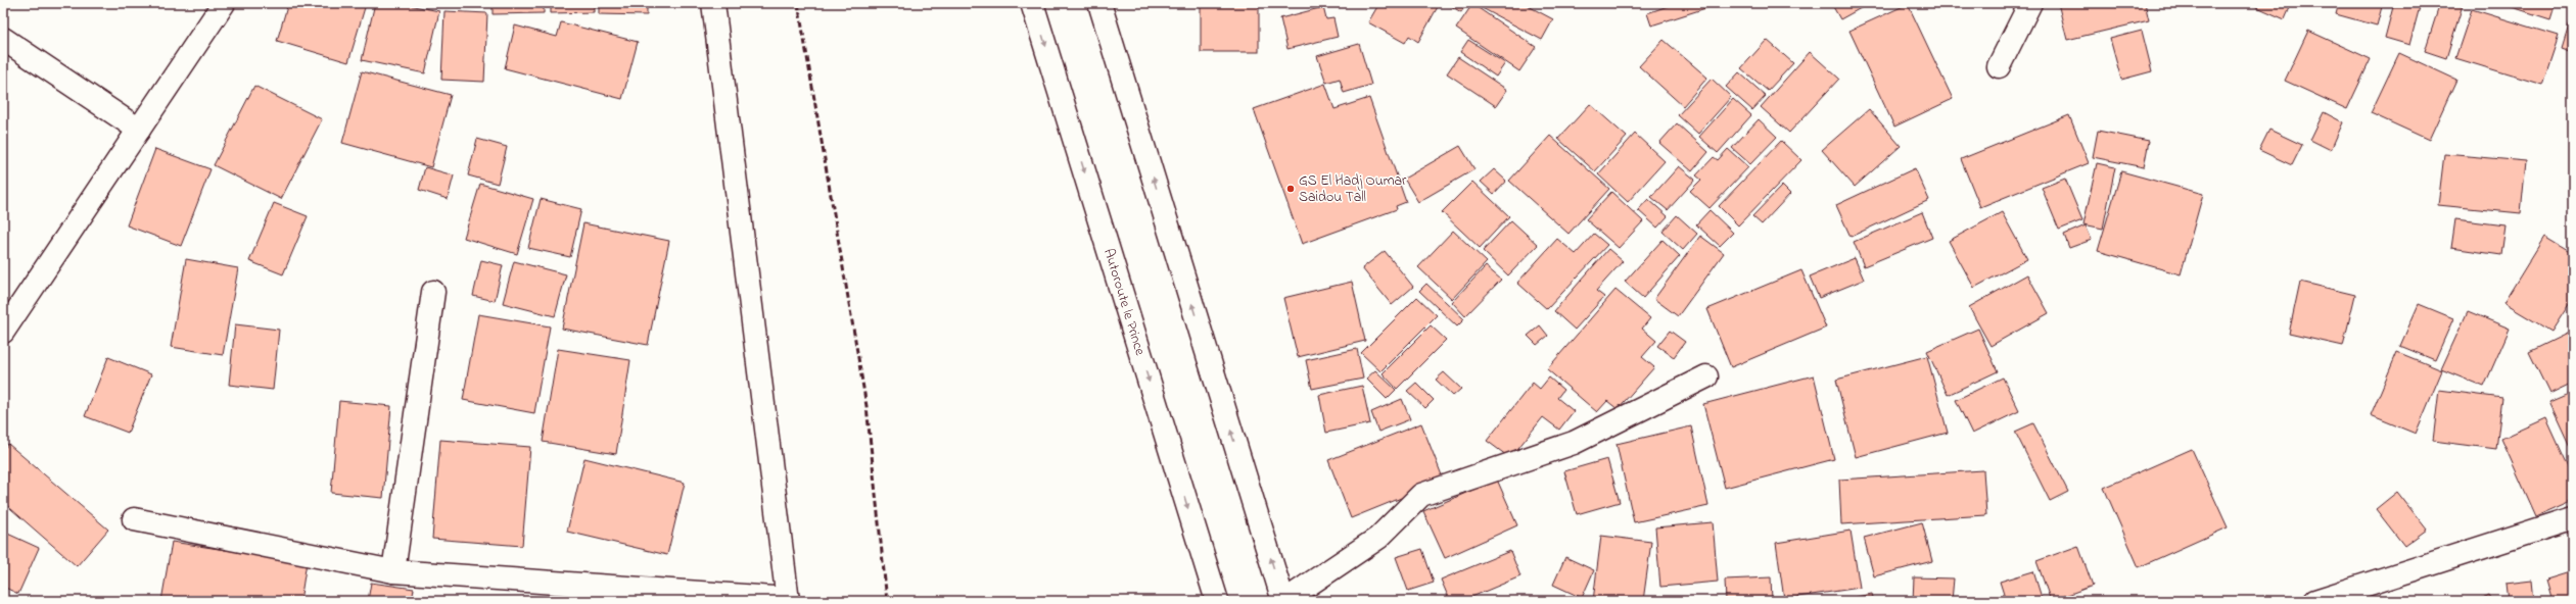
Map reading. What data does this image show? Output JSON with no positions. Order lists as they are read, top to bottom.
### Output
{
  "streets": {
    "street": ["Autoroute le Prince"]
  },
  "places": ["GS El Hadj Oumar Saidou Tall"]
}
